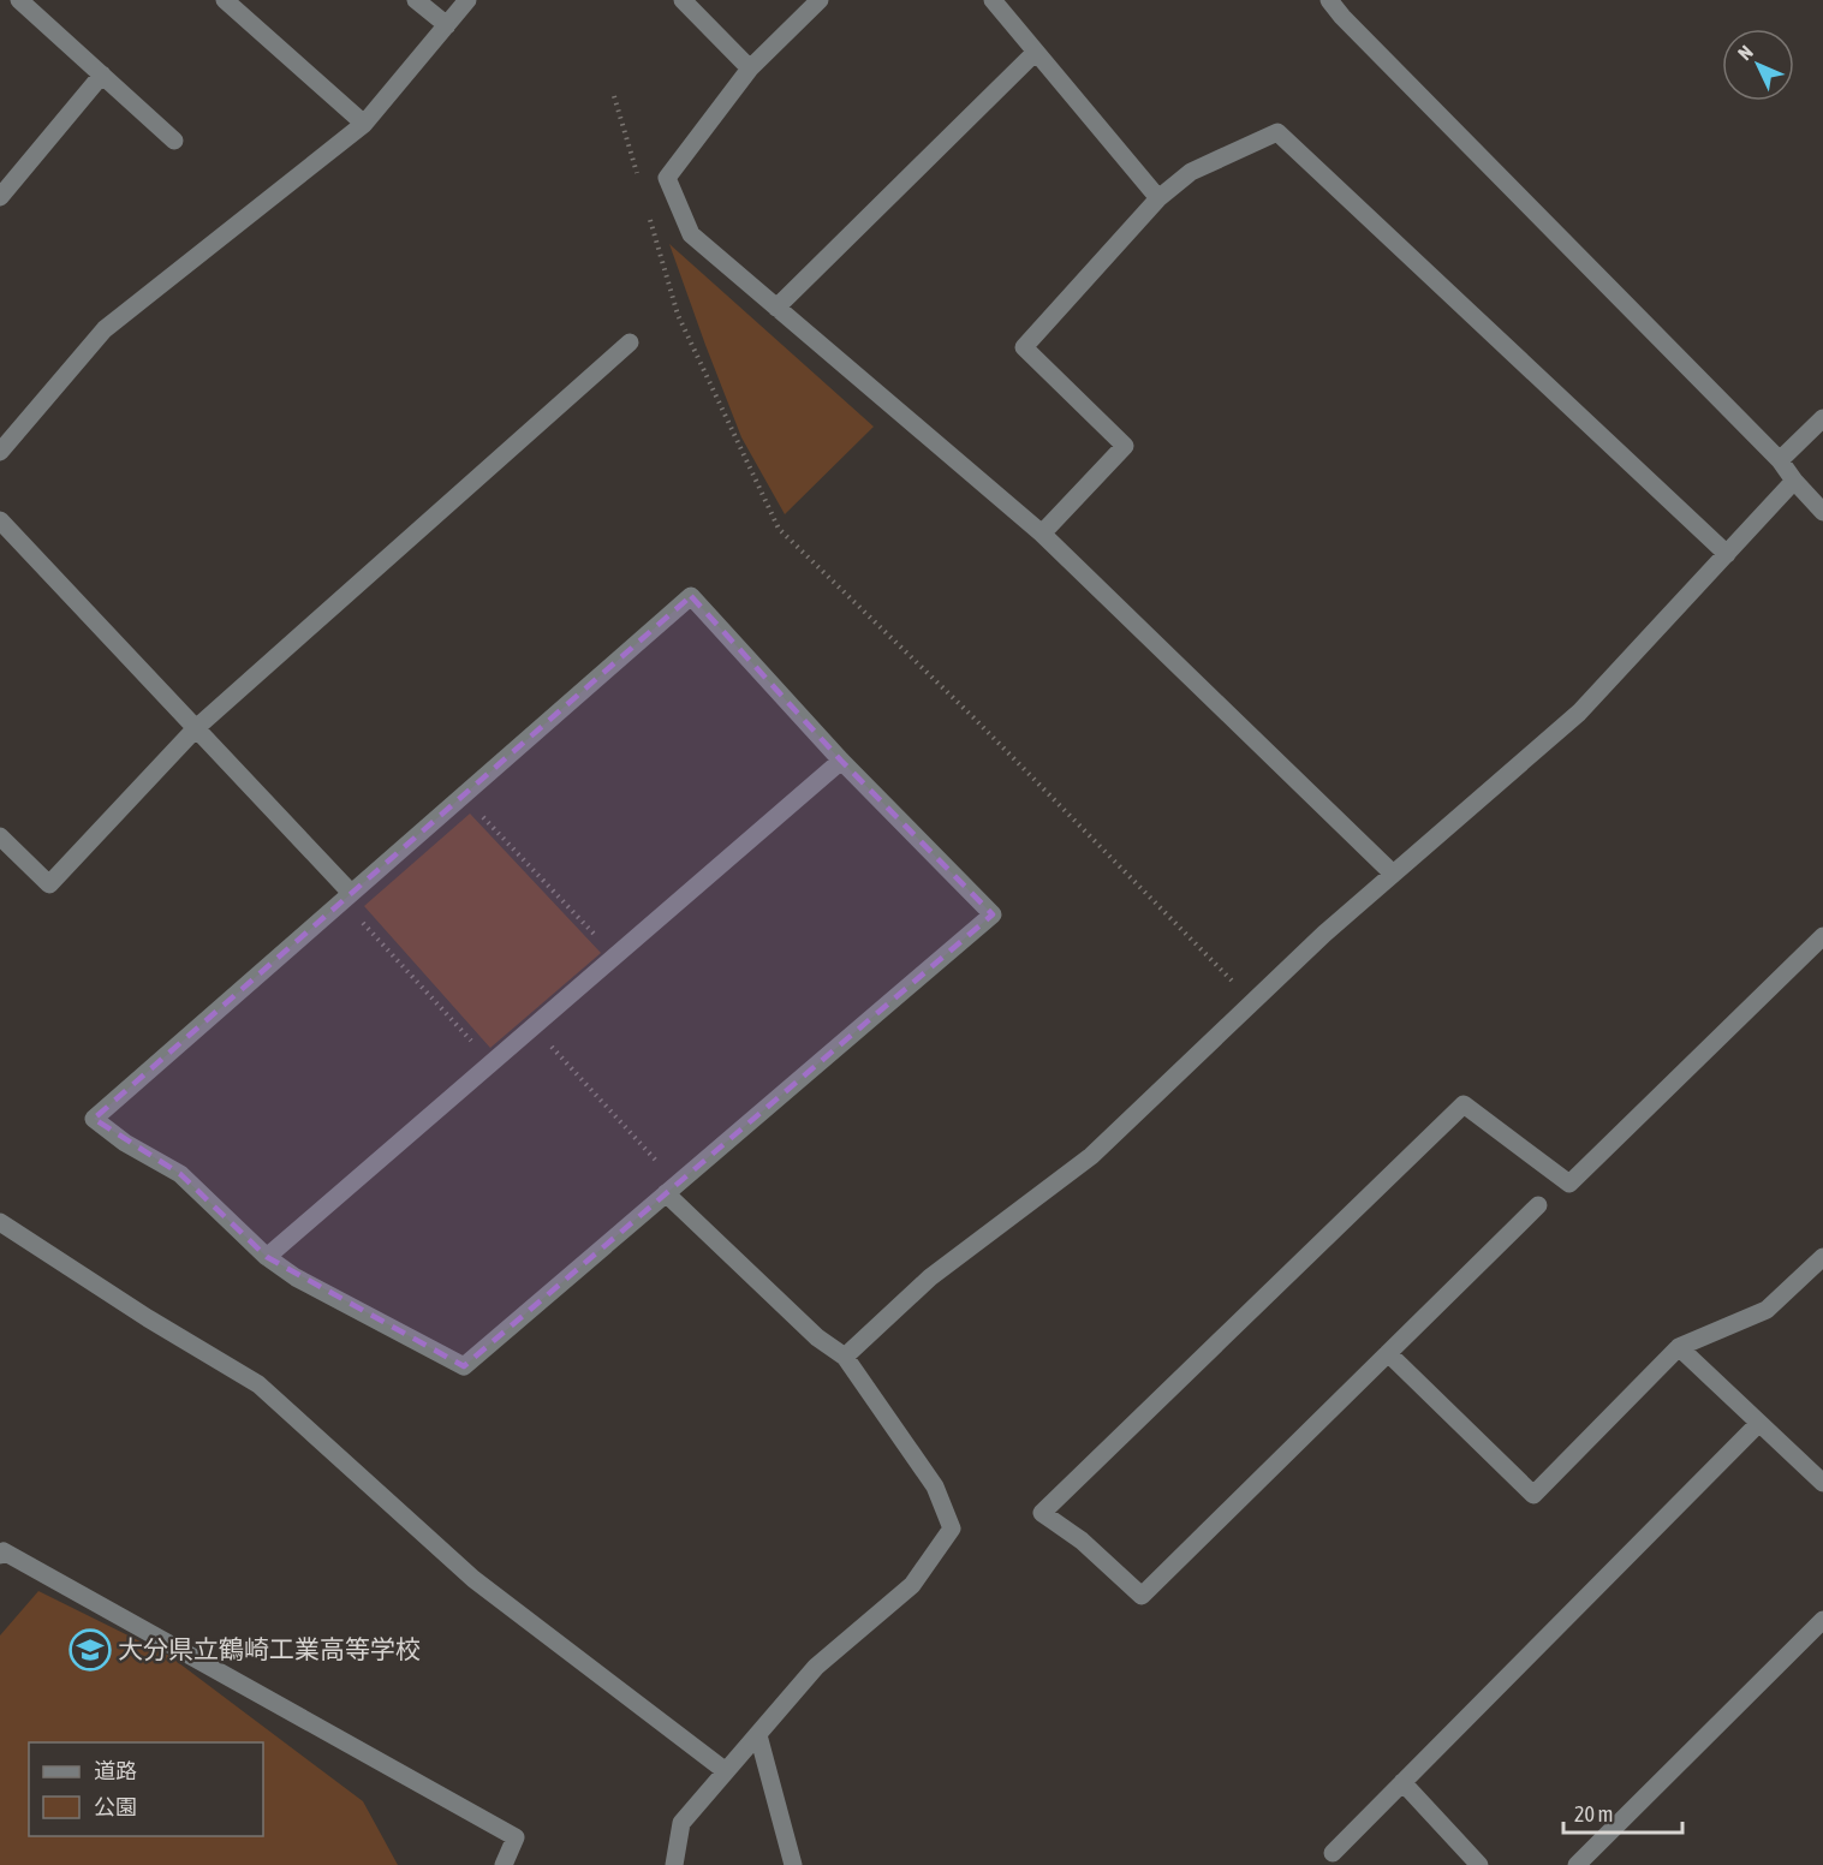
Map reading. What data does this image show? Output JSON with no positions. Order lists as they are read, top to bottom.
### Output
{
  "places": {
    "school or university": ["大分県立鶴崎工業高等学校"]
  },
  "legend": ["道路", "公園"],
  "scale_bar": "20 m",
  "north": "top left"
}
